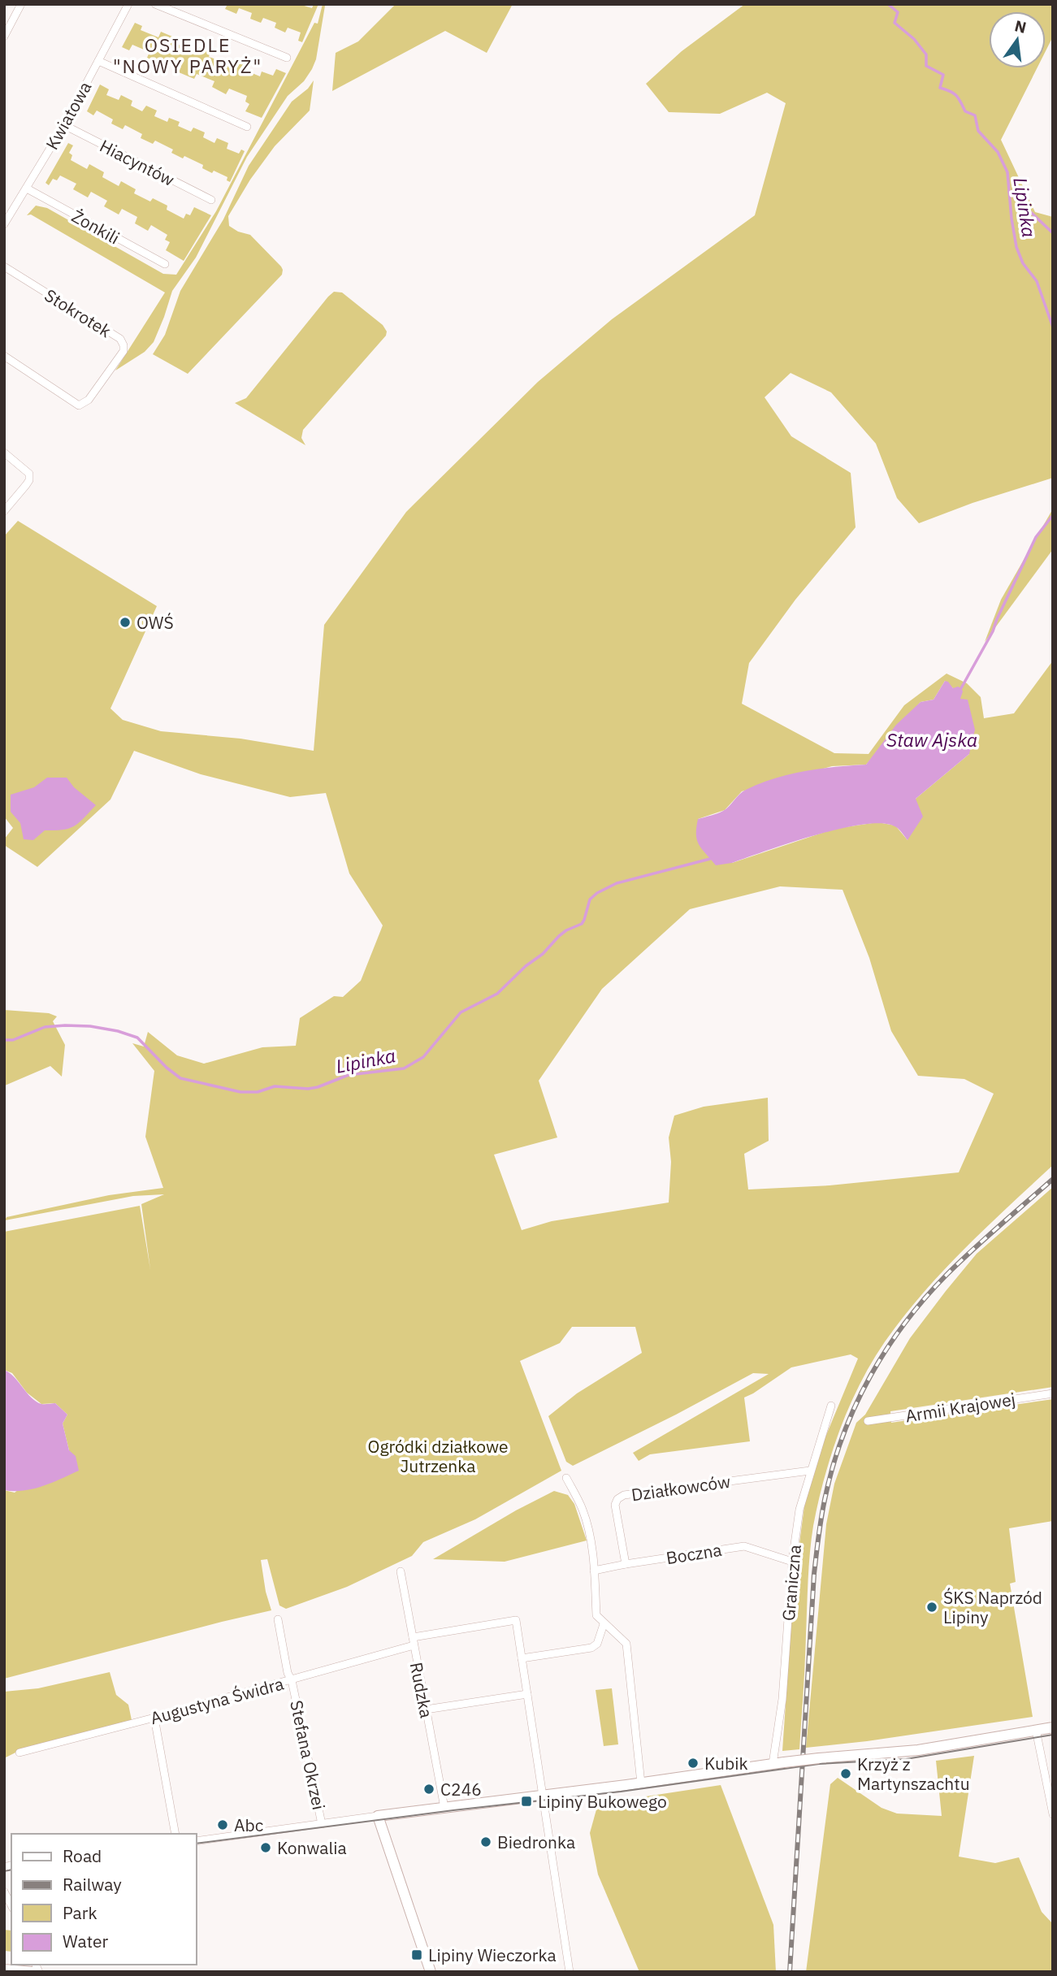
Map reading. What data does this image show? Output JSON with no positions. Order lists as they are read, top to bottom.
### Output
{
  "streets": {
    "street": [
      "Kwiatowa",
      "Hiacyntów",
      "Żonkili",
      "Stokrotek",
      "Armii Krajowej",
      "Działkowców",
      "Boczna",
      "Graniczna",
      "Rudzka",
      "Augustyna Świdra",
      "Stefana Okrzei"
    ]
  },
  "crossings": [
    ["Kwiatowa", "Hiacyntów"],
    ["Kwiatowa", "Żonkili"],
    ["Działkowców", "Boczna"],
    ["Działkowców", "Graniczna"],
    ["Boczna", "Graniczna"],
    ["Rudzka", "Augustyna Świdra"],
    ["Augustyna Świdra", "Stefana Okrzei"]
  ],
  "districts": ["OSIEDLE \"NOWY PARYŻ\""],
  "water": ["Lipinka", "Staw Ajska"],
  "parks": ["Ogródki działkowe Jutrzenka"],
  "places": {
    "other": [
      "OWŚ",
      "ŚKS Naprzód Lipiny",
      "Kubik",
      "Krzyż z Martynszachtu",
      "C246",
      "Abc",
      "Biedronka",
      "Konwalia"
    ],
    "transit": ["Lipiny Bukowego", "Lipiny Wieczorka"]
  },
  "legend": [
    "Road",
    "Railway",
    "Park",
    "Water"
  ],
  "north": "top"
}
